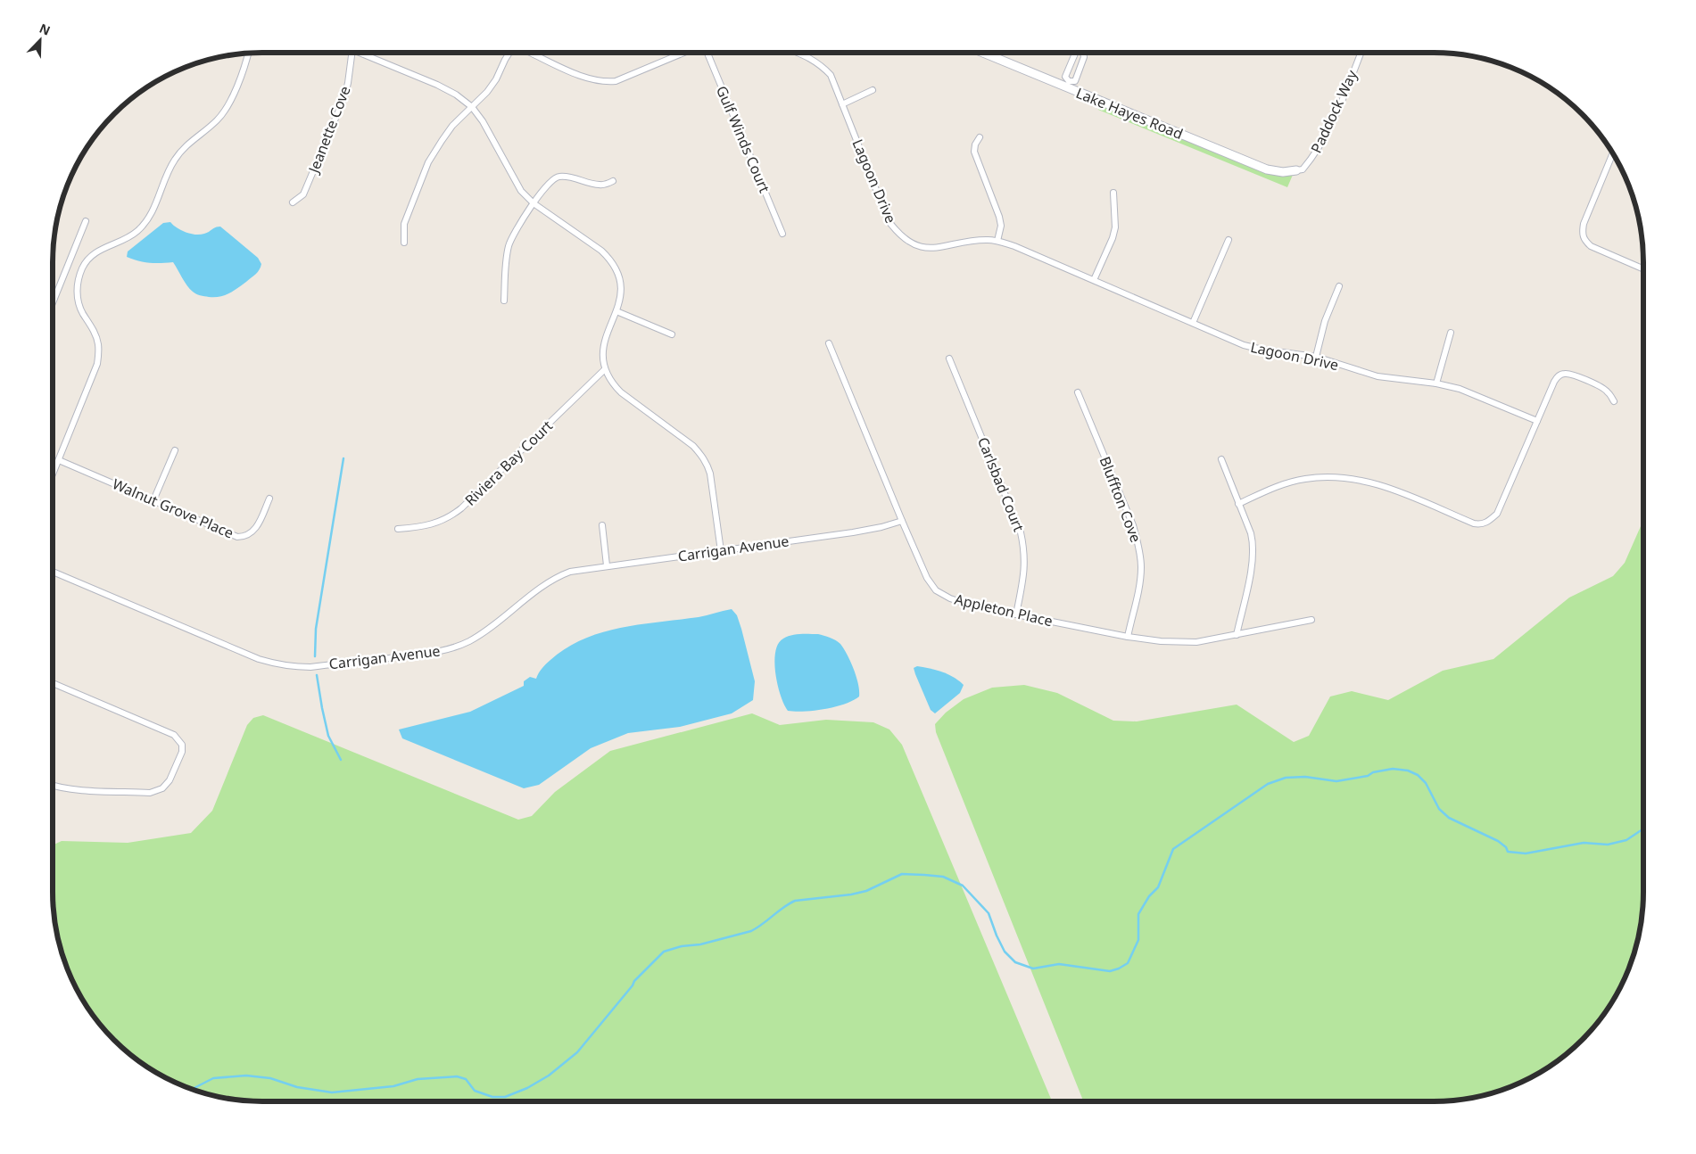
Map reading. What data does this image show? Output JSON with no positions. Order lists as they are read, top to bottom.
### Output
{
  "streets": {
    "street": [
      "Paddock Way",
      "Lake Hayes Road",
      "Jeanette Cove",
      "Gulf Winds Court",
      "Lagoon Drive",
      "Riviera Bay Court",
      "Carlsbad Court",
      "Bluffton Cove",
      "Walnut Grove Place",
      "Carrigan Avenue",
      "Appleton Place"
    ]
  },
  "crossings": [
    ["Paddock Way", "Lake Hayes Road"],
    ["Carlsbad Court", "Appleton Place"],
    ["Bluffton Cove", "Appleton Place"],
    ["Carrigan Avenue", "Appleton Place"]
  ],
  "north": "top right"
}
